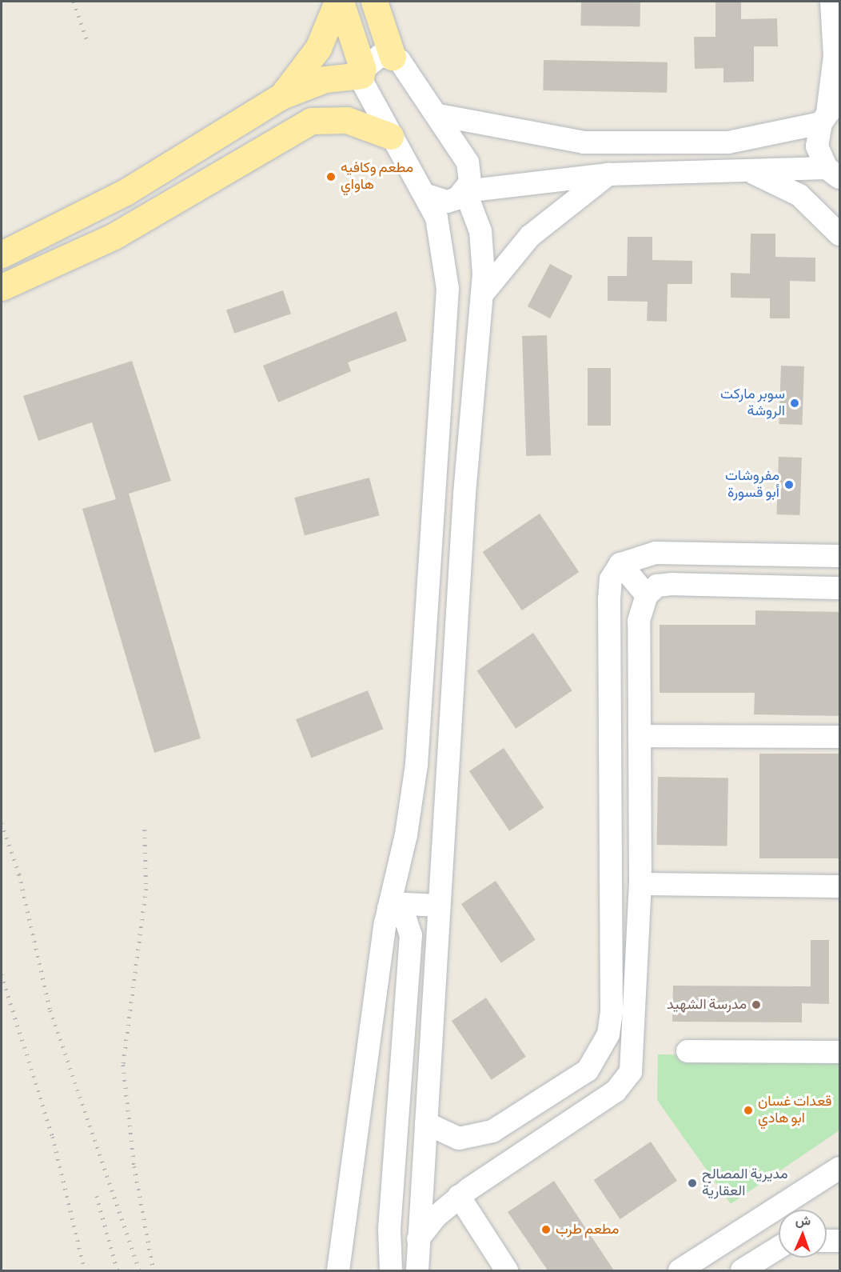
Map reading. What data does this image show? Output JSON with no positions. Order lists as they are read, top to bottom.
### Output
{
  "places": [
    "مطعم وكافيه هاواي",
    "سوبر ماركت الروشة",
    "مفروشات أبو قسورة",
    "مدرسة الشهيد",
    "قعدات غسان ابو هادي",
    "مديرية المصالح العقارية",
    "مطعم طرب"
  ],
  "north": "top"
}
